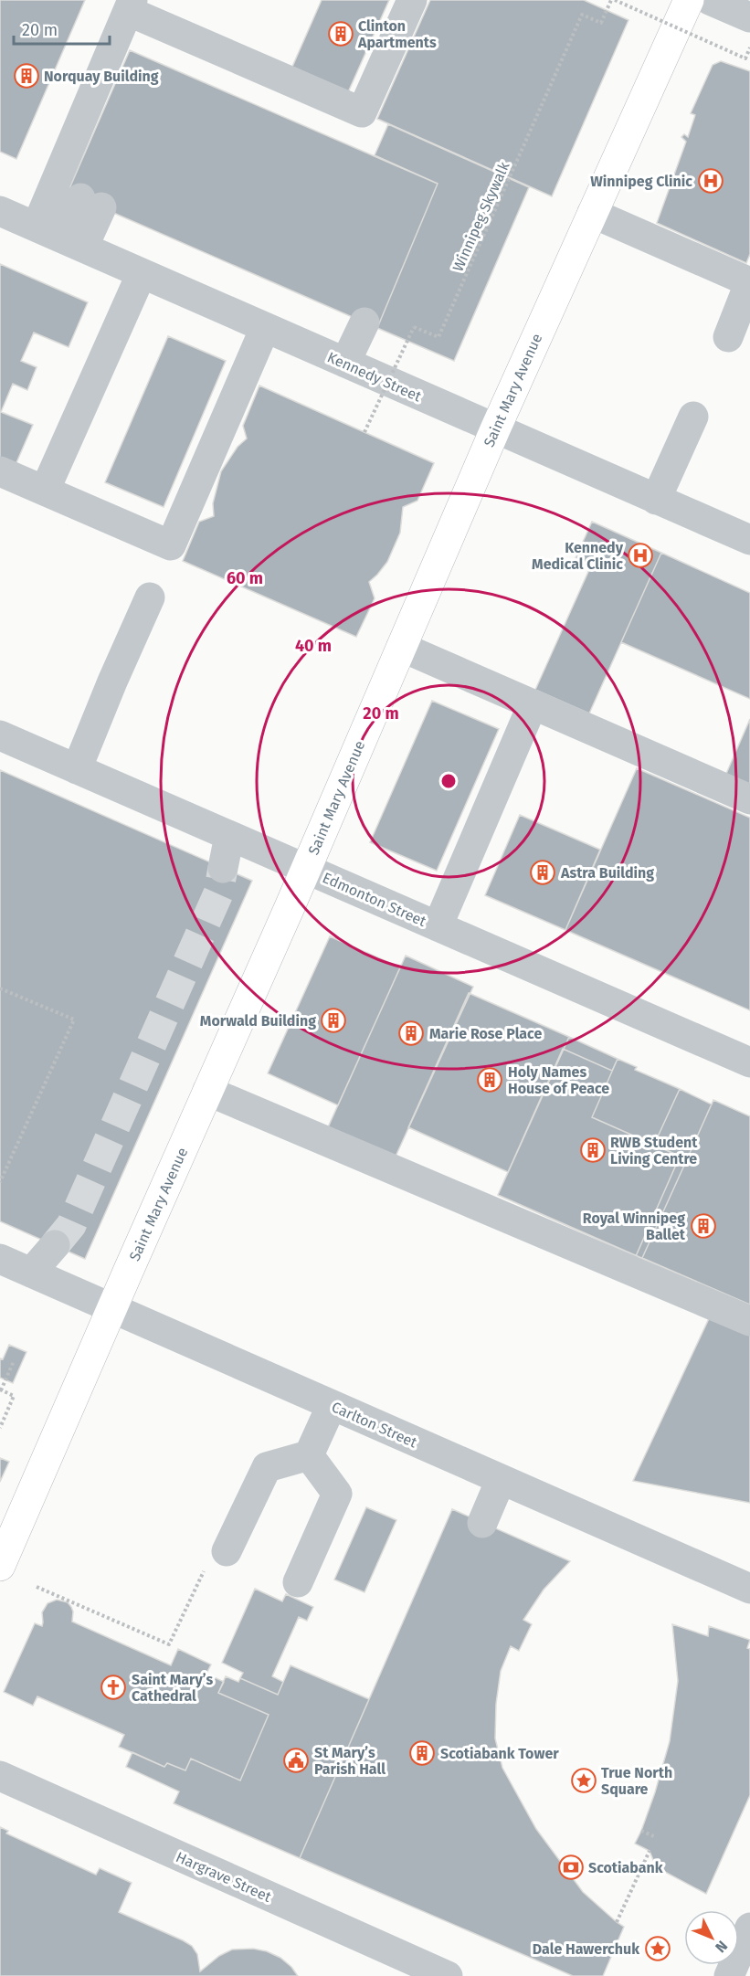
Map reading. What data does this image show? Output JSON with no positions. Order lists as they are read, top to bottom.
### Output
{
  "streets": {
    "main road": ["Saint Mary Avenue"],
    "street": [
      "Kennedy Street",
      "Edmonton Street",
      "Carlton Street",
      "Hargrave Street"
    ],
    "path": ["Winnipeg Skywalk"]
  },
  "crossings": [
    ["Kennedy Street", "Saint Mary Avenue"],
    ["Saint Mary Avenue", "Edmonton Street"],
    ["Saint Mary Avenue", "Carlton Street"]
  ],
  "places": {
    "building": [
      "Clinton Apartments",
      "Norquay Building",
      "Astra Building",
      "Morwald Building",
      "Marie Rose Place",
      "Holy Names House of Peace",
      "RWB Student Living Centre",
      "Royal Winnipeg Ballet",
      "Scotiabank Tower"
    ],
    "hospital": ["Winnipeg Clinic", "Kennedy Medical Clinic"],
    "church": ["Saint Mary’s Cathedral"],
    "public building": ["St Mary’s Parish Hall"],
    "place": ["True North Square", "Dale Hawerchuk"],
    "bank": ["Scotiabank"]
  },
  "scale_bar": "20 m",
  "north": "bottom right",
  "rings": ["60 m", "40 m", "20 m"]
}
